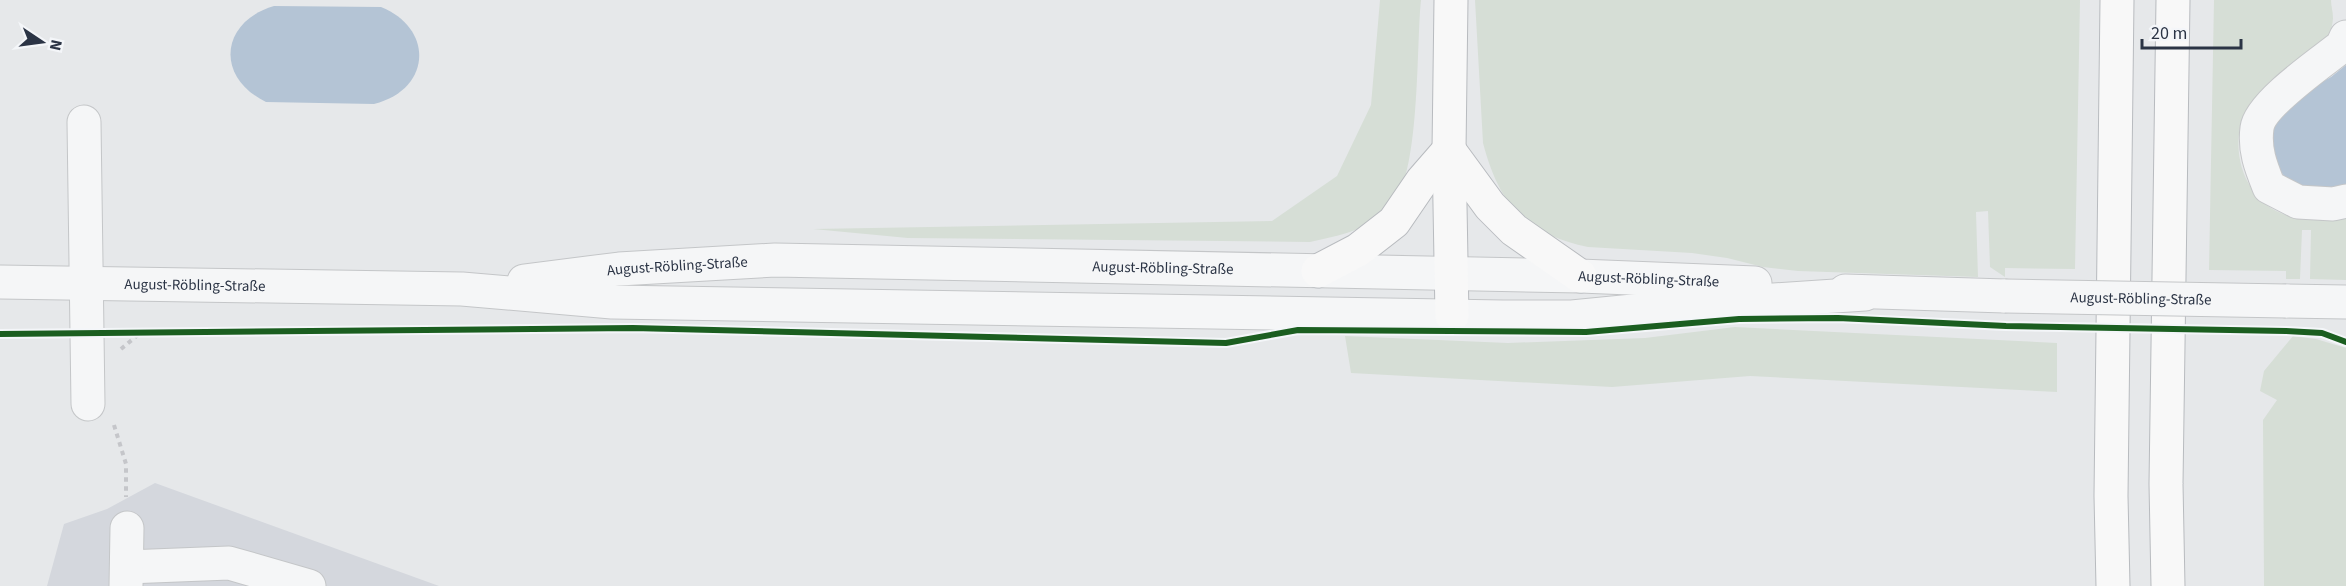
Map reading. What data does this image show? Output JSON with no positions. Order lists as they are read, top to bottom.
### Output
{
  "streets": {
    "street": ["August-Röbling-Straße"]
  },
  "scale_bar": "20 m",
  "north": "right"
}
